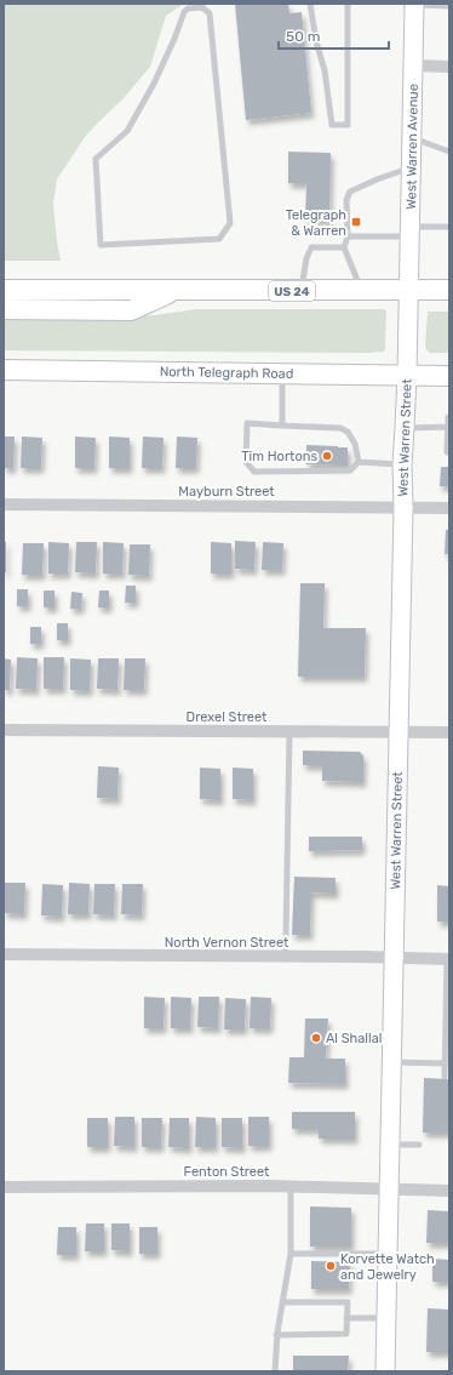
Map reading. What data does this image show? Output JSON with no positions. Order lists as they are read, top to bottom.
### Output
{
  "streets": {
    "main road": [
      "West Warren Avenue",
      "US 24",
      "North Telegraph Road",
      "West Warren Street"
    ],
    "street": [
      "Mayburn Street",
      "Drexel Street",
      "North Vernon Street",
      "Fenton Street"
    ]
  },
  "crossings": [
    ["West Warren Avenue", "US 24"],
    ["West Warren Avenue", "West Warren Street"],
    ["US 24", "West Warren Street"],
    ["North Telegraph Road", "West Warren Street"],
    ["West Warren Street", "Mayburn Street"],
    ["West Warren Street", "Drexel Street"],
    ["West Warren Street", "North Vernon Street"],
    ["West Warren Street", "Fenton Street"]
  ],
  "places": {
    "transit": ["Telegraph & Warren"],
    "other": ["Tim Hortons", "Al Shallal", "Korvette Watch and Jewelry"]
  },
  "scale_bar": "50 m"
}
